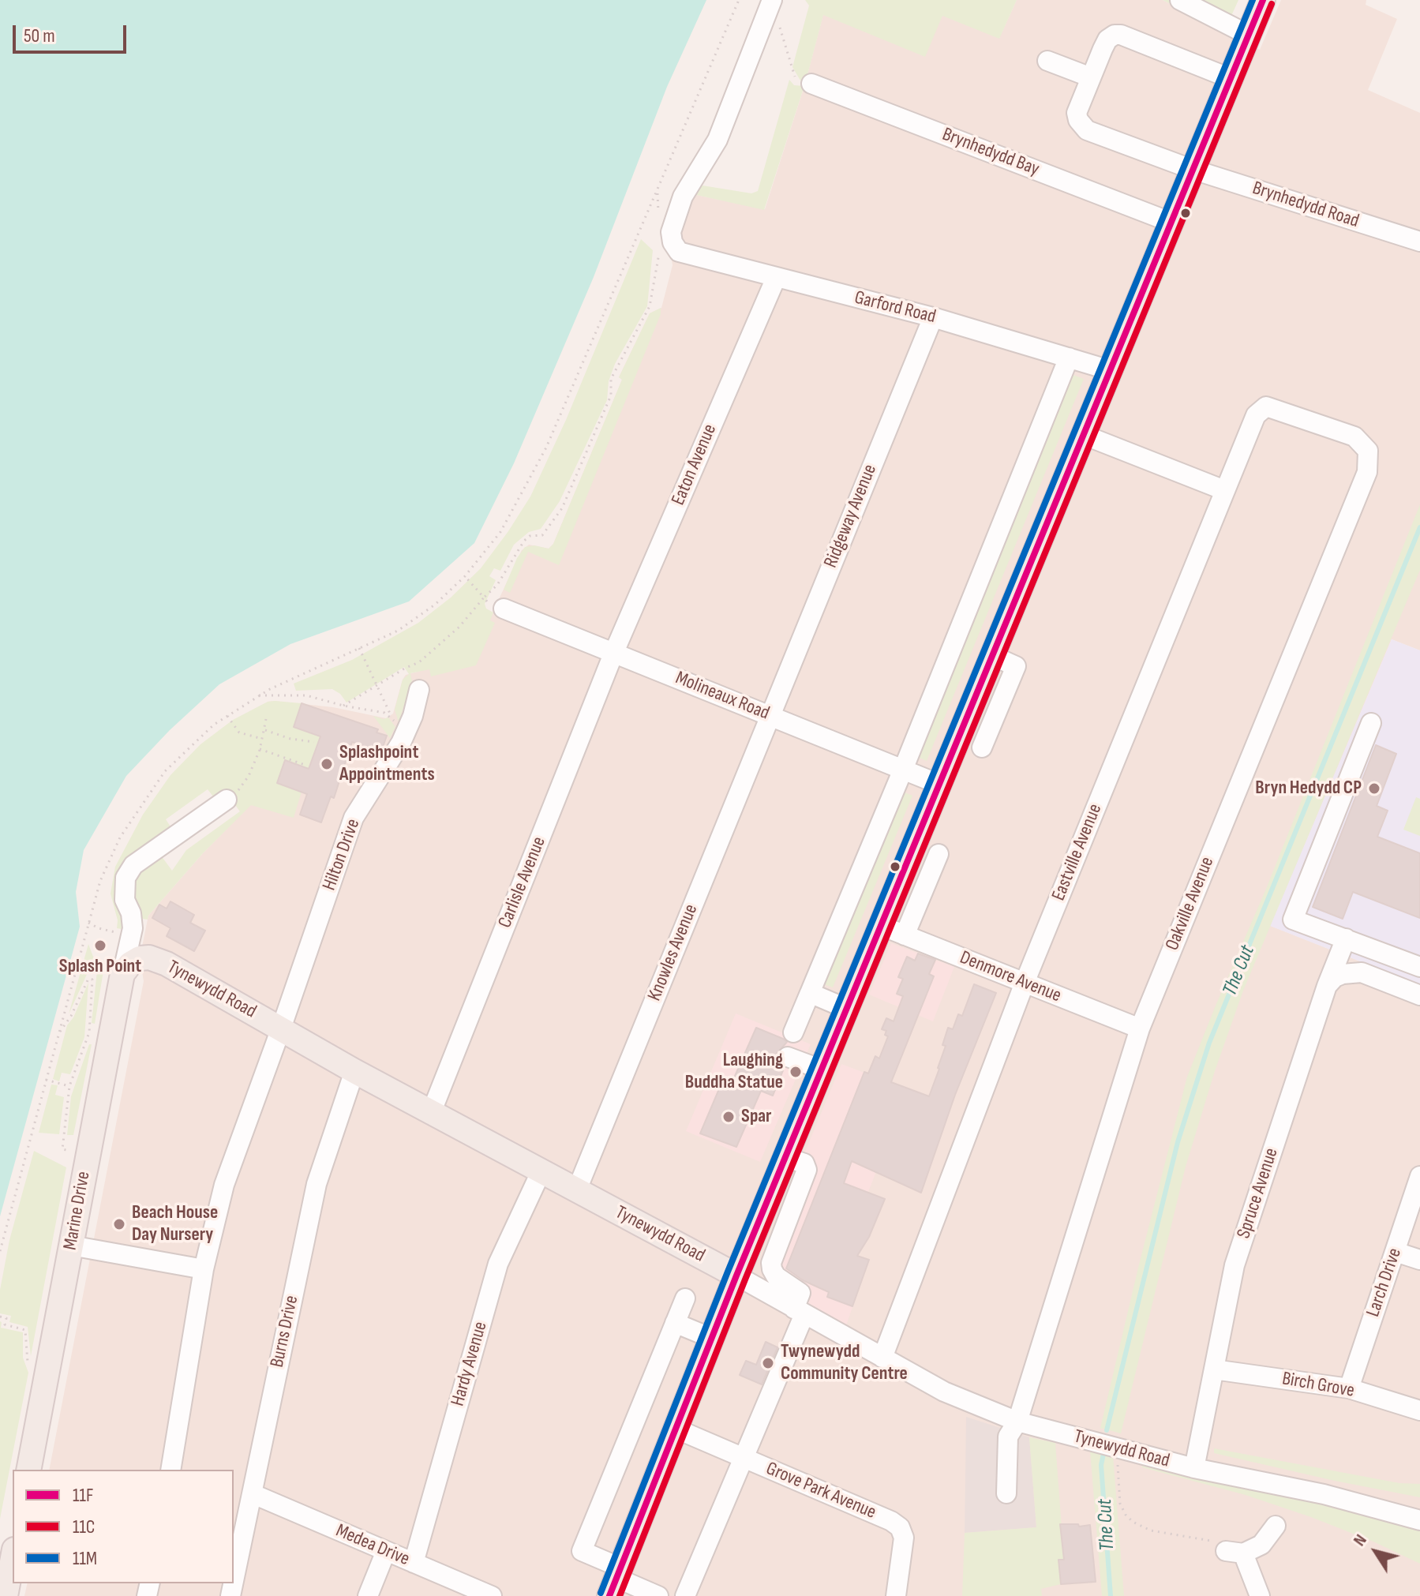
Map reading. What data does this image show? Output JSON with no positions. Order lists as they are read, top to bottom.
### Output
{
  "streets": {
    "main road": ["Tynewydd Road", "Marine Drive"],
    "street": [
      "Brynhedydd Bay",
      "Brynhedydd Road",
      "Garford Road",
      "Eaton Avenue",
      "Ridgeway Avenue",
      "Molineaux Road",
      "Eastville Avenue",
      "Hilton Drive",
      "Carlisle Avenue",
      "Oakville Avenue",
      "Knowles Avenue",
      "Denmore Avenue",
      "Spruce Avenue",
      "Larch Drive",
      "Burns Drive",
      "Hardy Avenue",
      "Birch Grove",
      "Grove Park Avenue",
      "Medea Drive"
    ]
  },
  "crossings": [
    ["Garford Road", "Eaton Avenue"],
    ["Garford Road", "Ridgeway Avenue"],
    ["Eaton Avenue", "Molineaux Road"],
    ["Eaton Avenue", "Carlisle Avenue"],
    ["Ridgeway Avenue", "Molineaux Road"],
    ["Ridgeway Avenue", "Knowles Avenue"],
    ["Molineaux Road", "Carlisle Avenue"],
    ["Molineaux Road", "Knowles Avenue"],
    ["Eastville Avenue", "Oakville Avenue"],
    ["Eastville Avenue", "Denmore Avenue"],
    ["Eastville Avenue", "Tynewydd Road"],
    ["Hilton Drive", "Tynewydd Road"],
    ["Carlisle Avenue", "Tynewydd Road"],
    ["Oakville Avenue", "Denmore Avenue"],
    ["Oakville Avenue", "Tynewydd Road"],
    ["Knowles Avenue", "Tynewydd Road"],
    ["Tynewydd Road", "Spruce Avenue"],
    ["Tynewydd Road", "Marine Drive"],
    ["Tynewydd Road", "Burns Drive"],
    ["Tynewydd Road", "Hardy Avenue"],
    ["Spruce Avenue", "Birch Grove"],
    ["Larch Drive", "Birch Grove"],
    ["Burns Drive", "Medea Drive"],
    ["Hardy Avenue", "Medea Drive"]
  ],
  "water": ["The Cut"],
  "places": [
    "Splashpoint Appointments",
    "Bryn Hedydd CP",
    "Splash Point",
    "Laughing Buddha Statue",
    "Spar",
    "Beach House Day Nursery",
    "Twynewydd Community Centre"
  ],
  "lines": ["transit line 11F", "transit line 11M", "transit line 11C"],
  "legend": ["11F", "11C", "11M"],
  "scale_bar": "50 m",
  "north": "top left"
}
